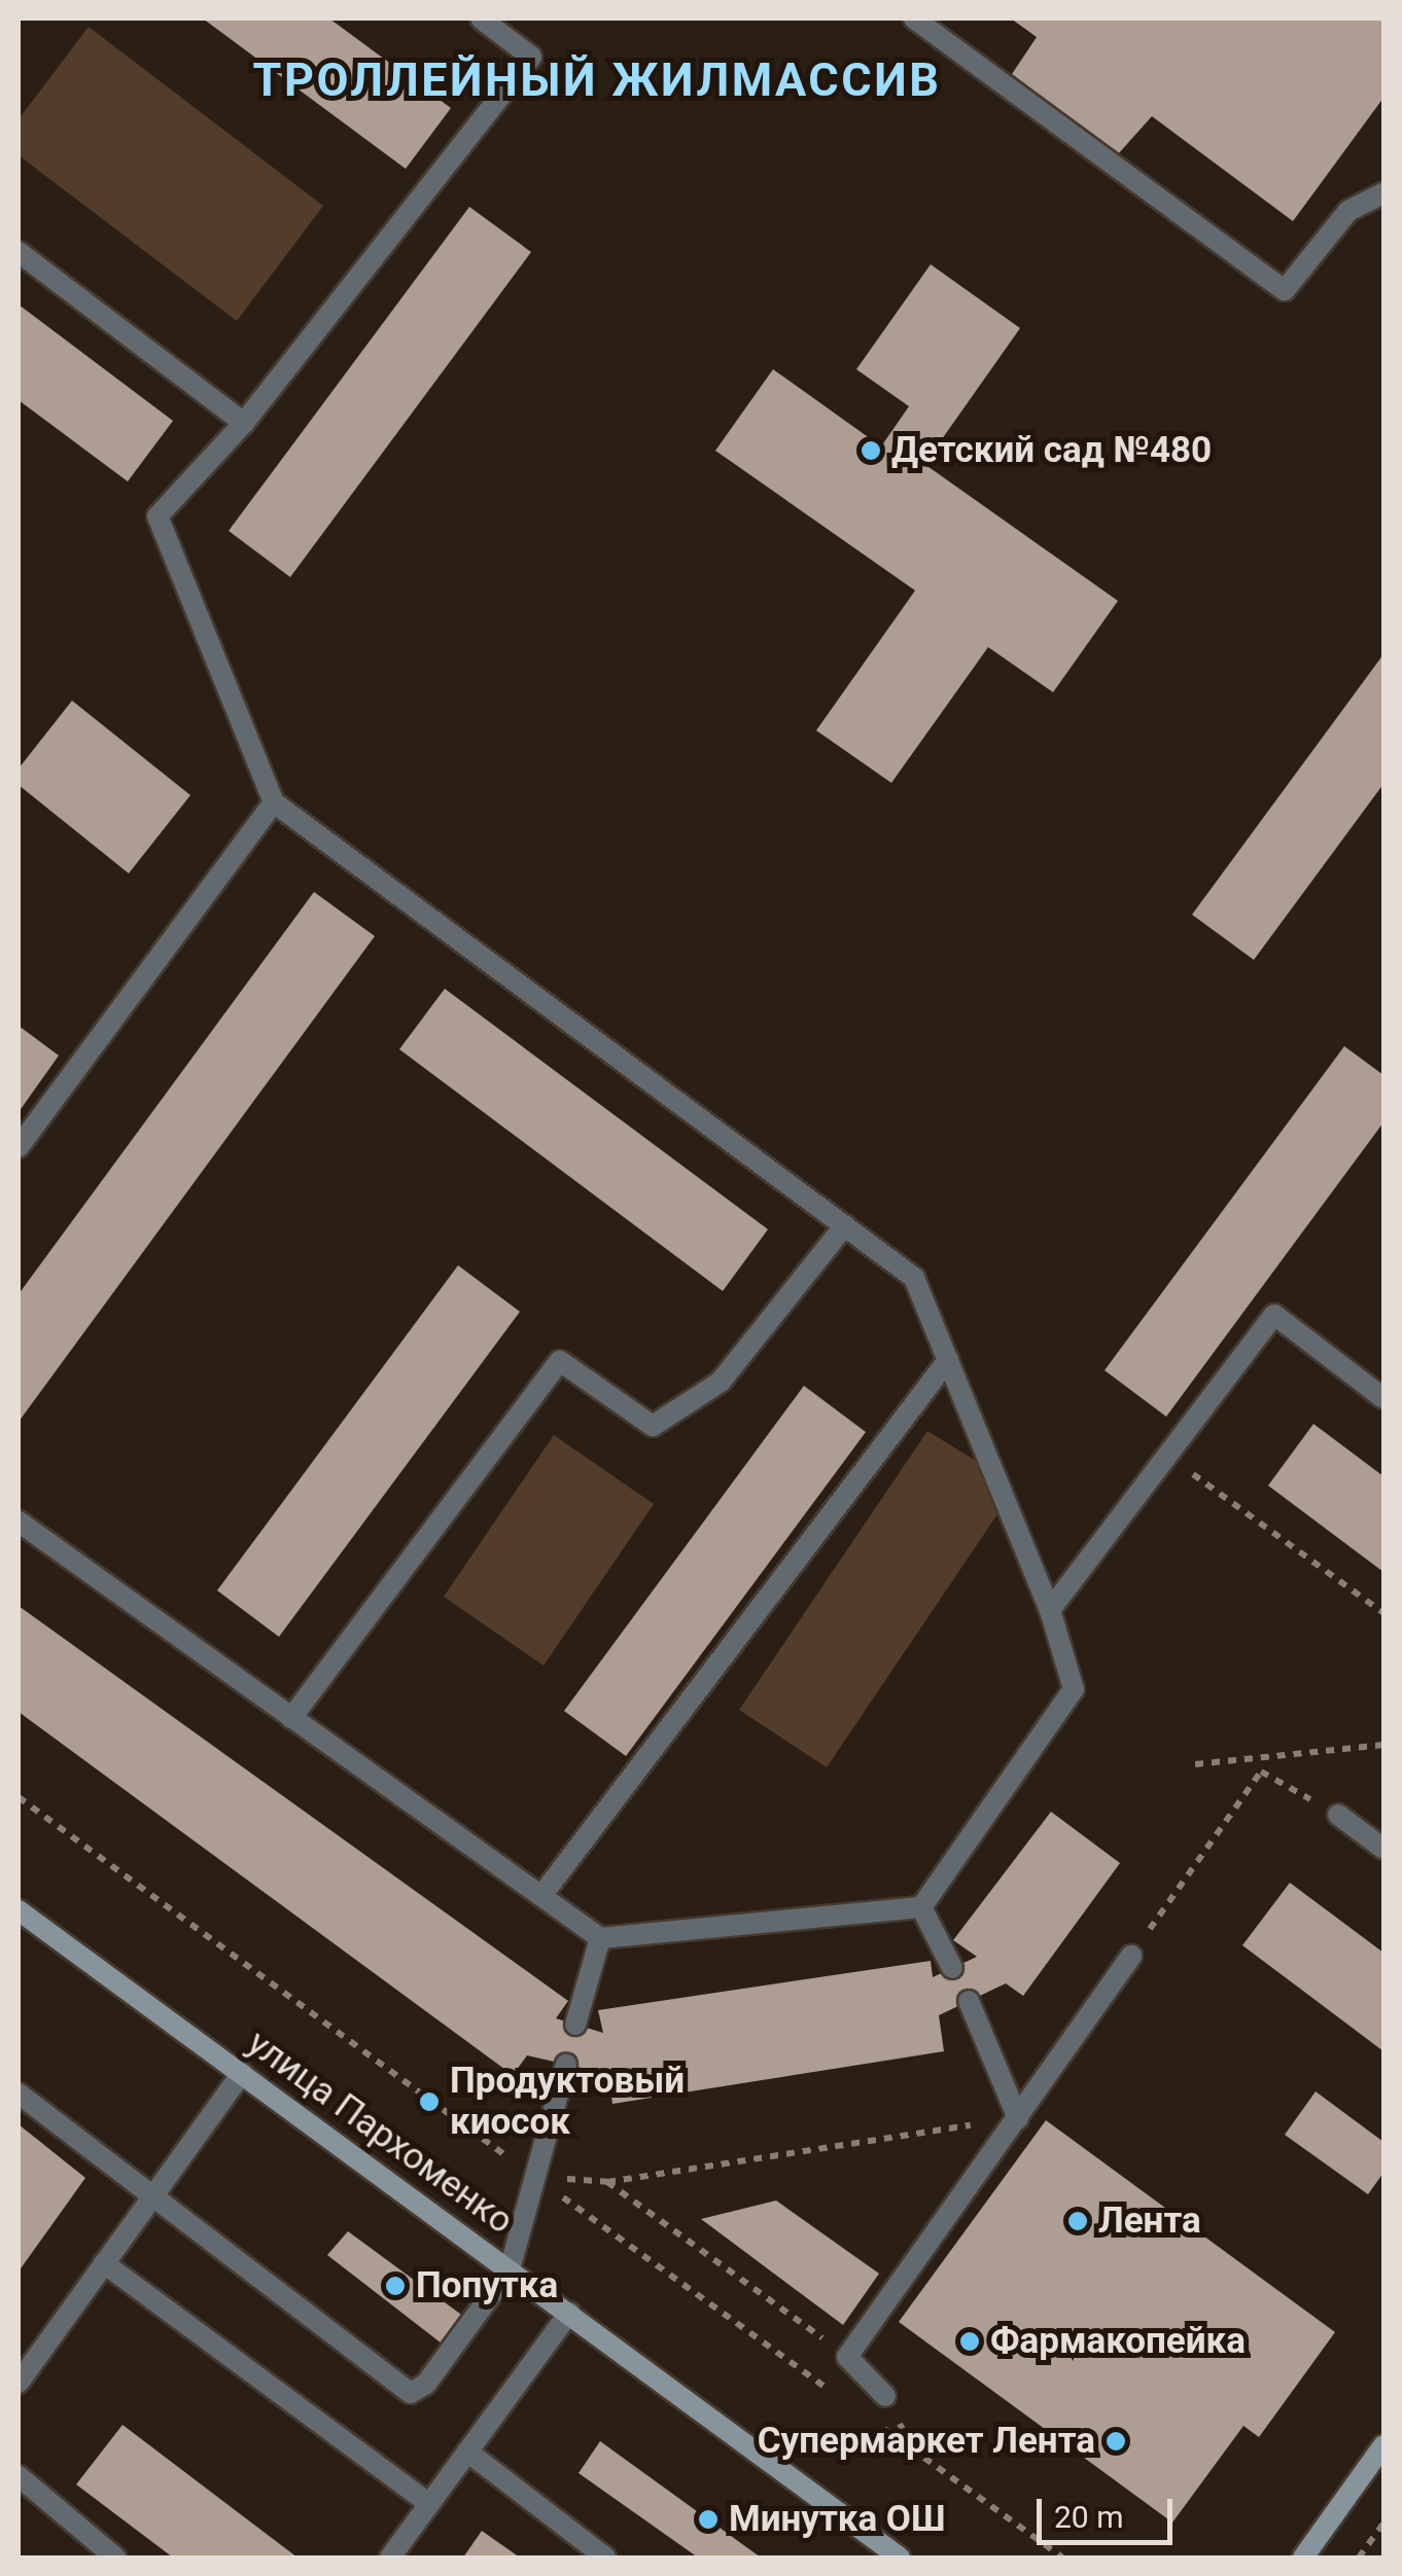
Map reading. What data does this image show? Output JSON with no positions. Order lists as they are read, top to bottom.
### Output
{
  "streets": {
    "street": ["улица Пархоменко"]
  },
  "districts": ["ТРОЛЛЕЙНЫЙ ЖИЛМАССИВ"],
  "places": [
    "Детский сад №480",
    "Продуктовый киосок",
    "Лента",
    "Попутка",
    "Фармакопейка",
    "Супермаркет Лента",
    "Минутка ОШ"
  ],
  "scale_bar": "20 m"
}
